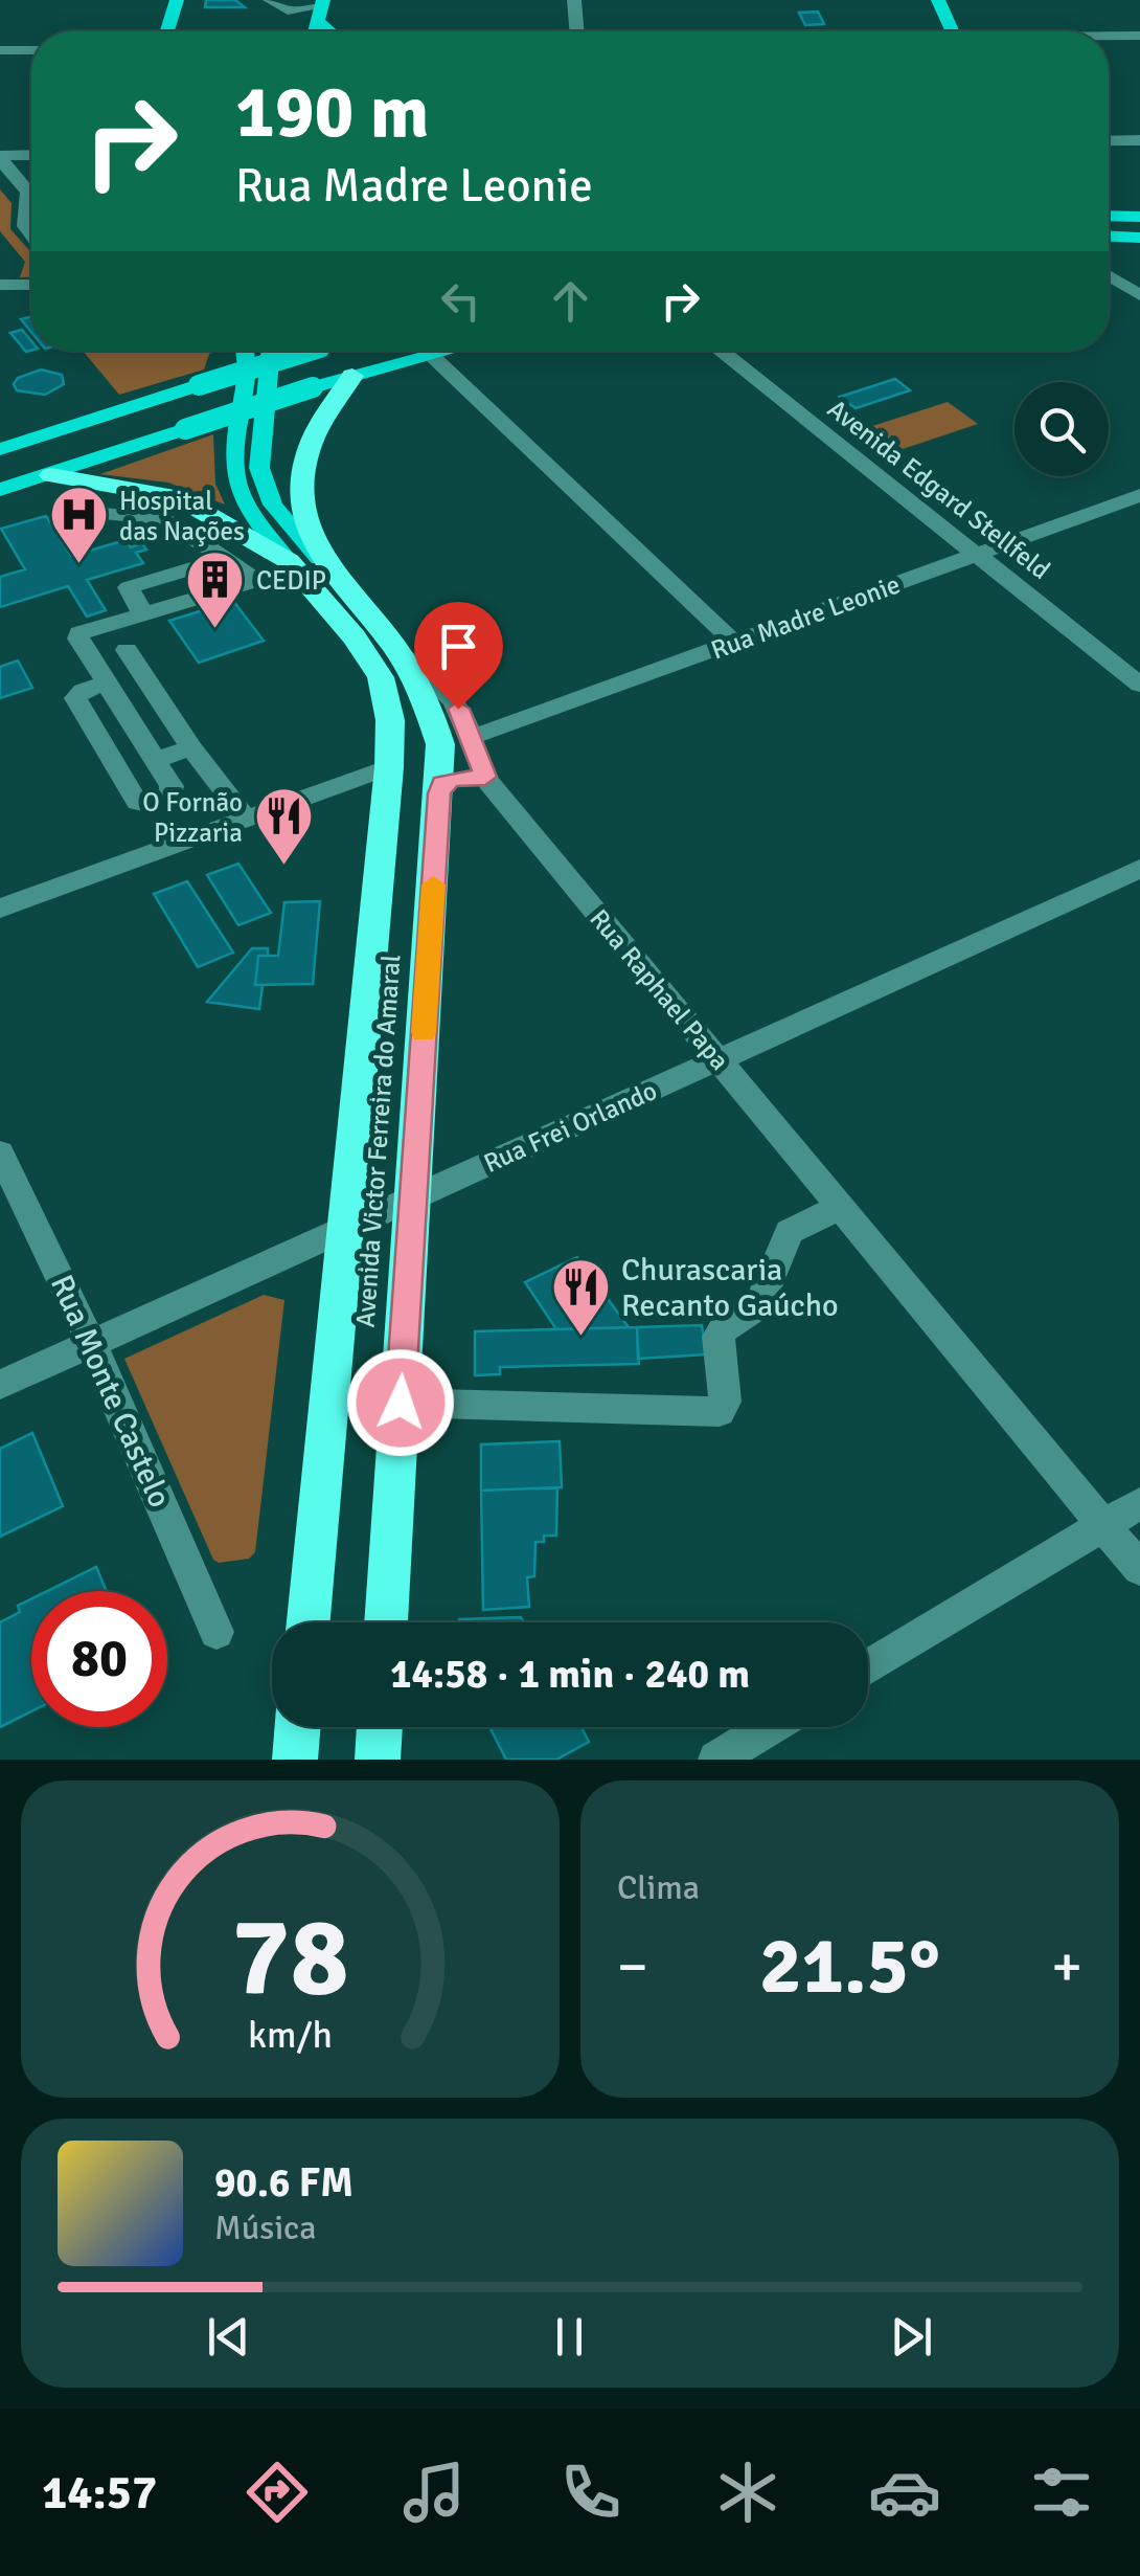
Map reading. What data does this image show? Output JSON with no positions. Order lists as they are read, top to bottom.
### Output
{
  "streets": {
    "highway": ["Rua Raphael Papa", "Avenida Victor Ferreira do Amaral"],
    "street": [
      "Avenida Edgard Stellfeld",
      "Rua Madre Leonie",
      "Rua Frei Orlando",
      "Rua Monte Castelo"
    ]
  },
  "crossings": [
    ["Avenida Edgard Stellfeld", "Rua Madre Leonie"],
    ["Rua Madre Leonie", "Rua Raphael Papa"],
    ["Rua Raphael Papa", "Rua Frei Orlando"],
    ["Rua Raphael Papa", "Avenida Victor Ferreira do Amaral"],
    ["Rua Frei Orlando", "Avenida Victor Ferreira do Amaral"],
    ["Rua Frei Orlando", "Rua Monte Castelo"]
  ],
  "places": {
    "hospital": ["Hospital das Nações"],
    "building": ["CEDIP"],
    "restaurant": ["O Fornão Pizzaria", "Churascaria Recanto Gaúcho"]
  },
  "page": {
    "turn": ["190 m", "Rua Madre Leonie"],
    "limit": "80",
    "trip": "14:58 · 1 min · 240 m",
    "tile": "Clima",
    "heat": ["−", "21.5°", "+"],
    "song": ["90.6 FM", "Música"],
    "tabs": "14:57",
    "gauge": ["78", "km/h"]
  }
}
